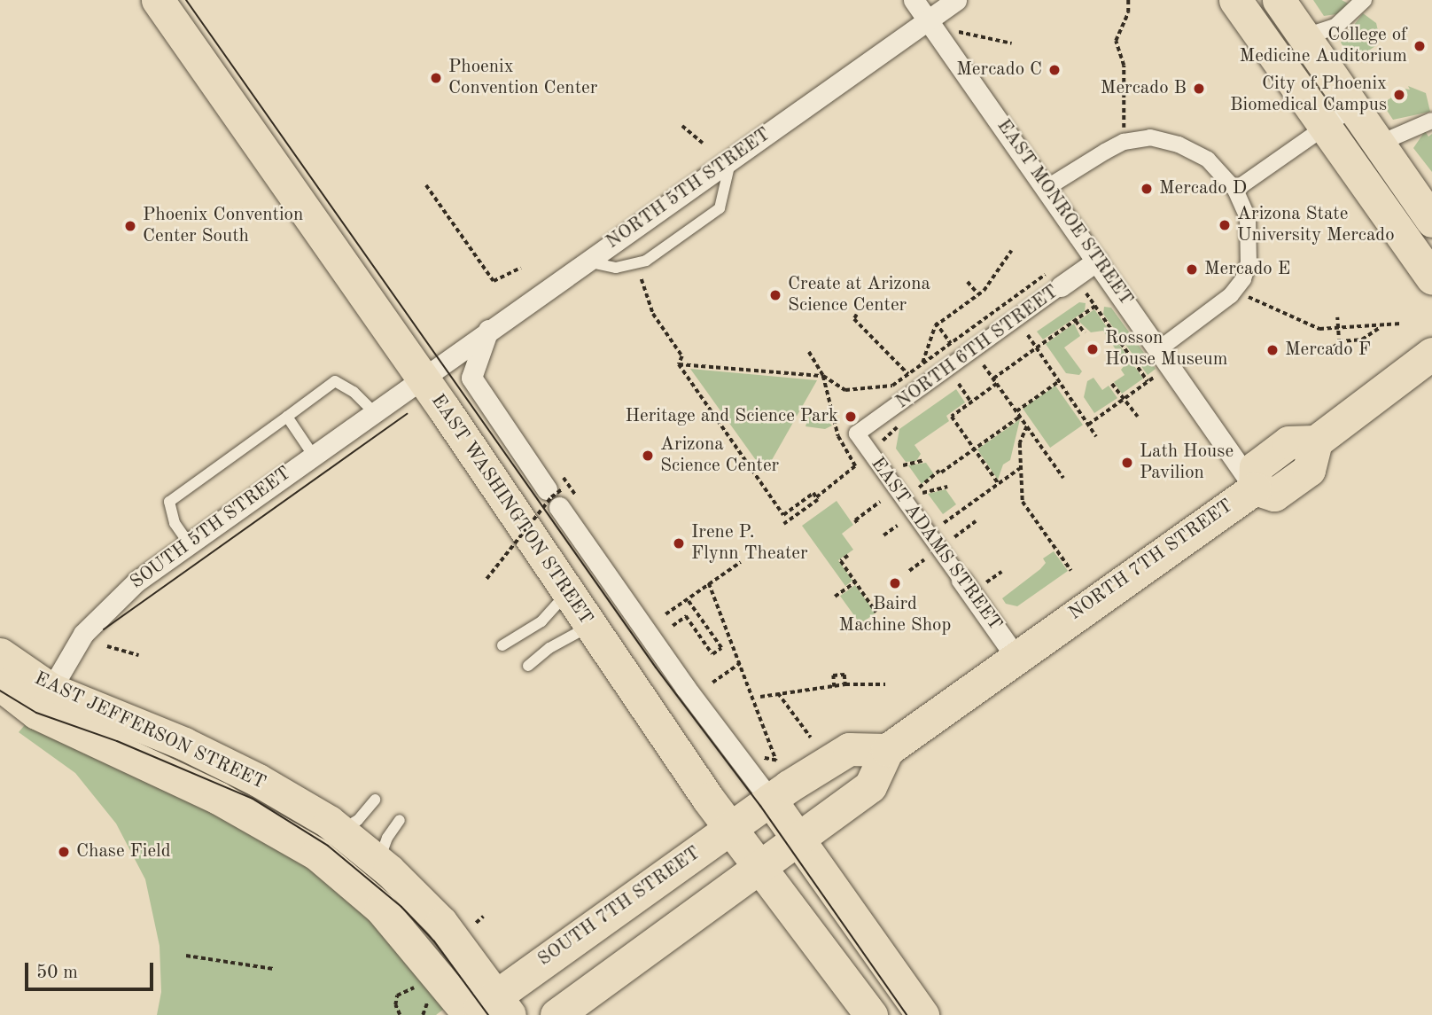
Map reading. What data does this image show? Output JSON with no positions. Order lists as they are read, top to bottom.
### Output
{
  "streets": {
    "main road": [
      "EAST WASHINGTON STREET",
      "NORTH 7TH STREET",
      "EAST JEFFERSON STREET",
      "SOUTH 7TH STREET"
    ],
    "street": [
      "NORTH 5TH STREET",
      "EAST MONROE STREET",
      "NORTH 6TH STREET",
      "SOUTH 5TH STREET",
      "EAST ADAMS STREET"
    ]
  },
  "crossings": [
    ["NORTH 5TH STREET", "EAST MONROE STREET"],
    ["NORTH 5TH STREET", "EAST WASHINGTON STREET"],
    ["NORTH 5TH STREET", "SOUTH 5TH STREET"],
    ["EAST MONROE STREET", "NORTH 6TH STREET"],
    ["EAST MONROE STREET", "NORTH 7TH STREET"],
    ["NORTH 6TH STREET", "EAST ADAMS STREET"],
    ["EAST WASHINGTON STREET", "SOUTH 5TH STREET"],
    ["EAST WASHINGTON STREET", "SOUTH 7TH STREET"],
    ["SOUTH 5TH STREET", "EAST JEFFERSON STREET"],
    ["EAST ADAMS STREET", "NORTH 7TH STREET"],
    ["EAST JEFFERSON STREET", "SOUTH 7TH STREET"]
  ],
  "places": [
    "College of Medicine Auditorium",
    "Mercado C",
    "Phoenix Convention Center",
    "Mercado B",
    "City of Phoenix Biomedical Campus",
    "Mercado D",
    "Arizona State University Mercado",
    "Phoenix Convention Center South",
    "Mercado E",
    "Create at Arizona Science Center",
    "Rosson House Museum",
    "Mercado F",
    "Heritage and Science Park",
    "Arizona Science Center",
    "Lath House Pavilion",
    "Irene P. Flynn Theater",
    "Baird Machine Shop",
    "Chase Field"
  ],
  "scale_bar": "50 m"
}
